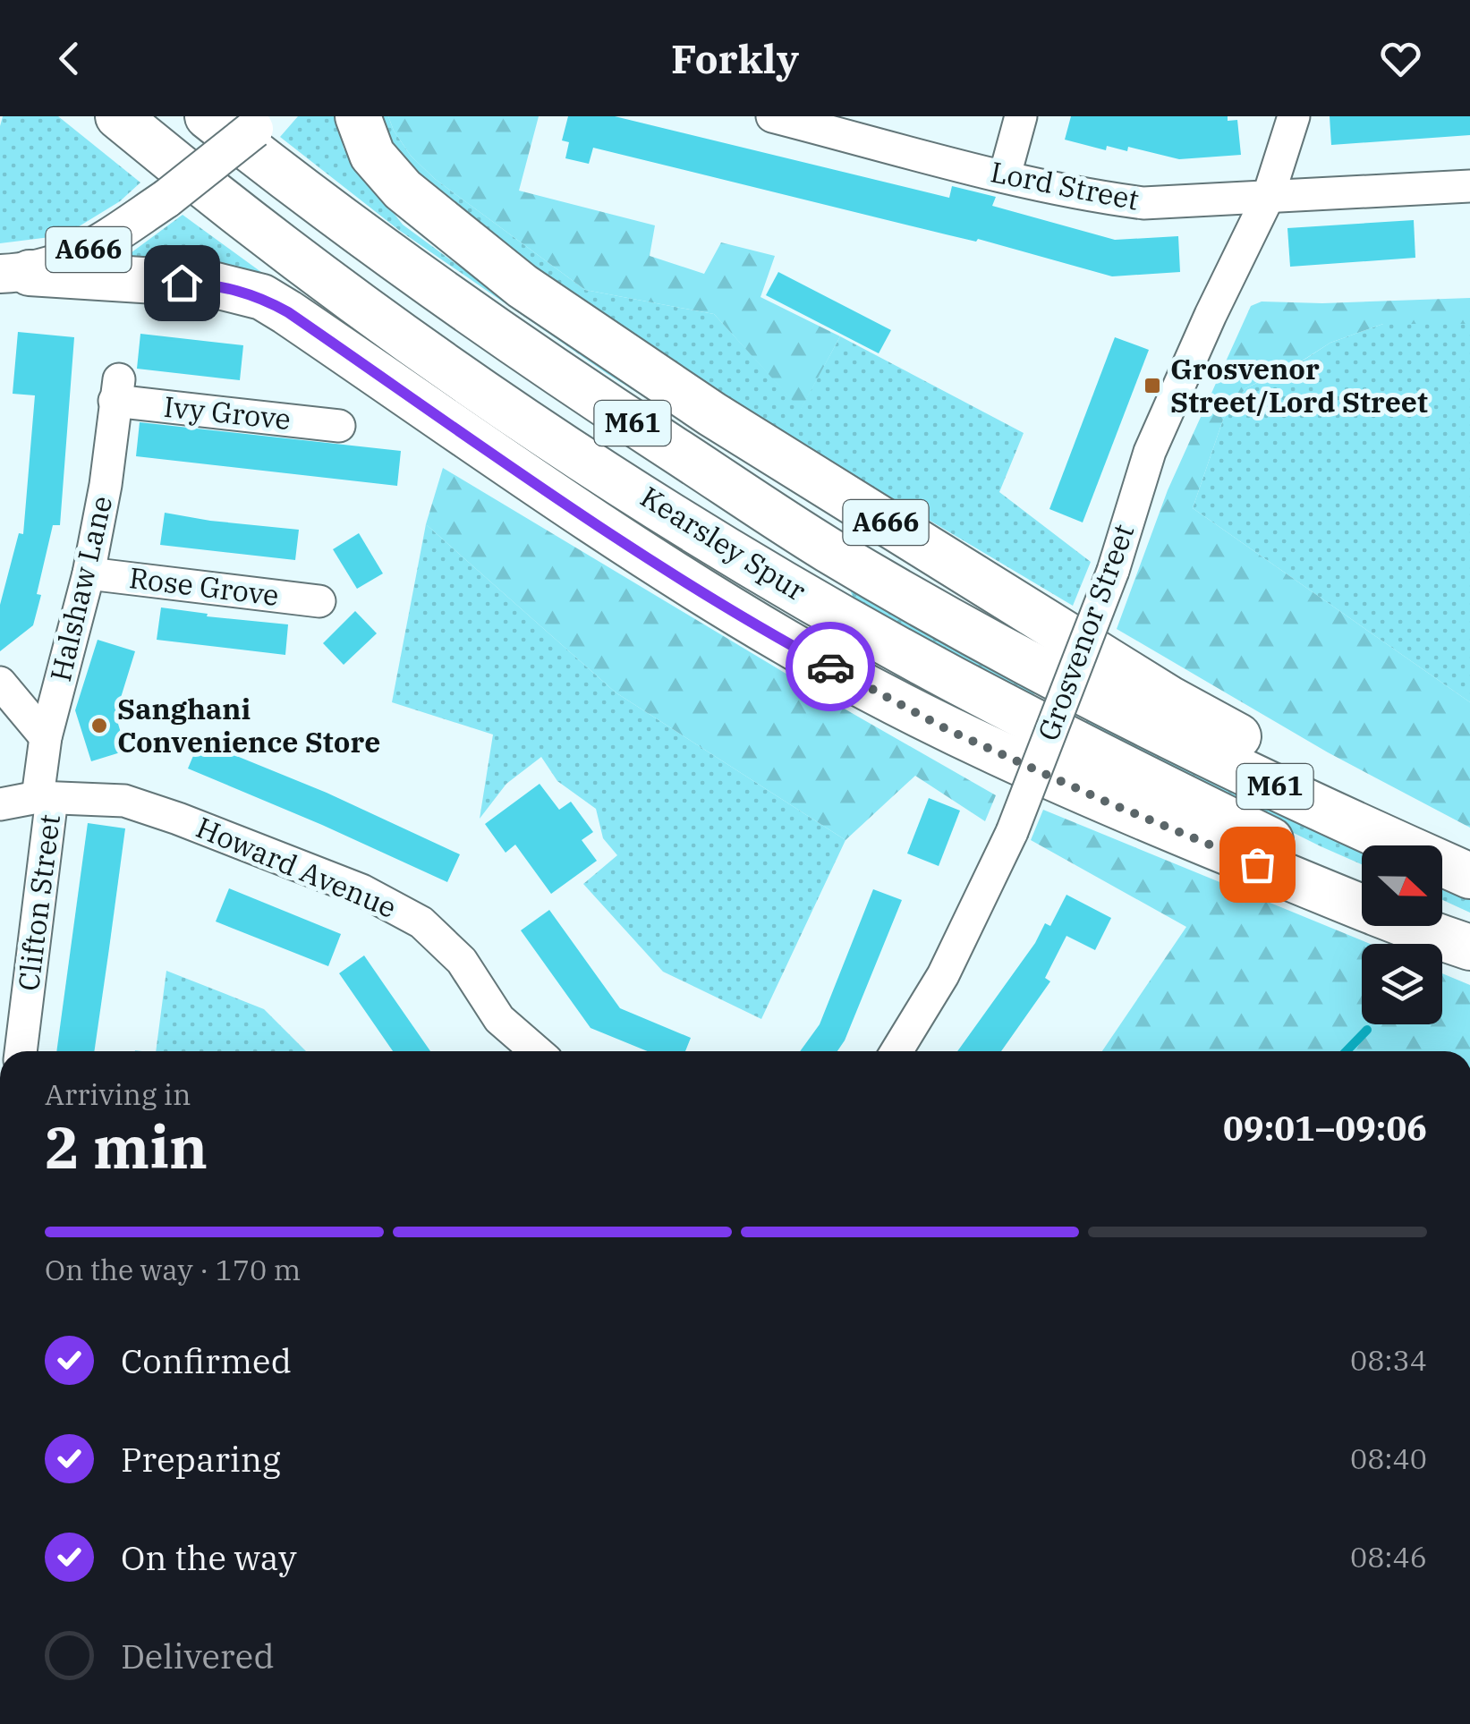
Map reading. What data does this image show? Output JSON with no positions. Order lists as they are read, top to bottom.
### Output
{
  "streets": {
    "highway": ["A666", "M61", "Kearsley Spur"],
    "street": [
      "Lord Street",
      "Ivy Grove",
      "Rose Grove",
      "Halshaw Lane",
      "Grosvenor Street",
      "Howard Avenue",
      "Clifton Street"
    ]
  },
  "crossings": [
    ["Lord Street", "Grosvenor Street"],
    ["Ivy Grove", "Halshaw Lane"],
    ["Rose Grove", "Halshaw Lane"],
    ["Halshaw Lane", "Howard Avenue"],
    ["Halshaw Lane", "Clifton Street"],
    ["Howard Avenue", "Clifton Street"]
  ],
  "places": {
    "transit": ["Grosvenor Street/Lord Street"],
    "other": ["Sanghani Convenience Store"]
  },
  "north": "right",
  "page": {
    "header": "Forkly",
    "heading": ["2 min", "Arriving in", "09:01–09:06"],
    "bar": "On the way · 170 m",
    "list": [
      ["Confirmed", "08:34"],
      ["Preparing", "08:40"],
      ["On the way", "08:46"],
      "Delivered"
    ]
  }
}
